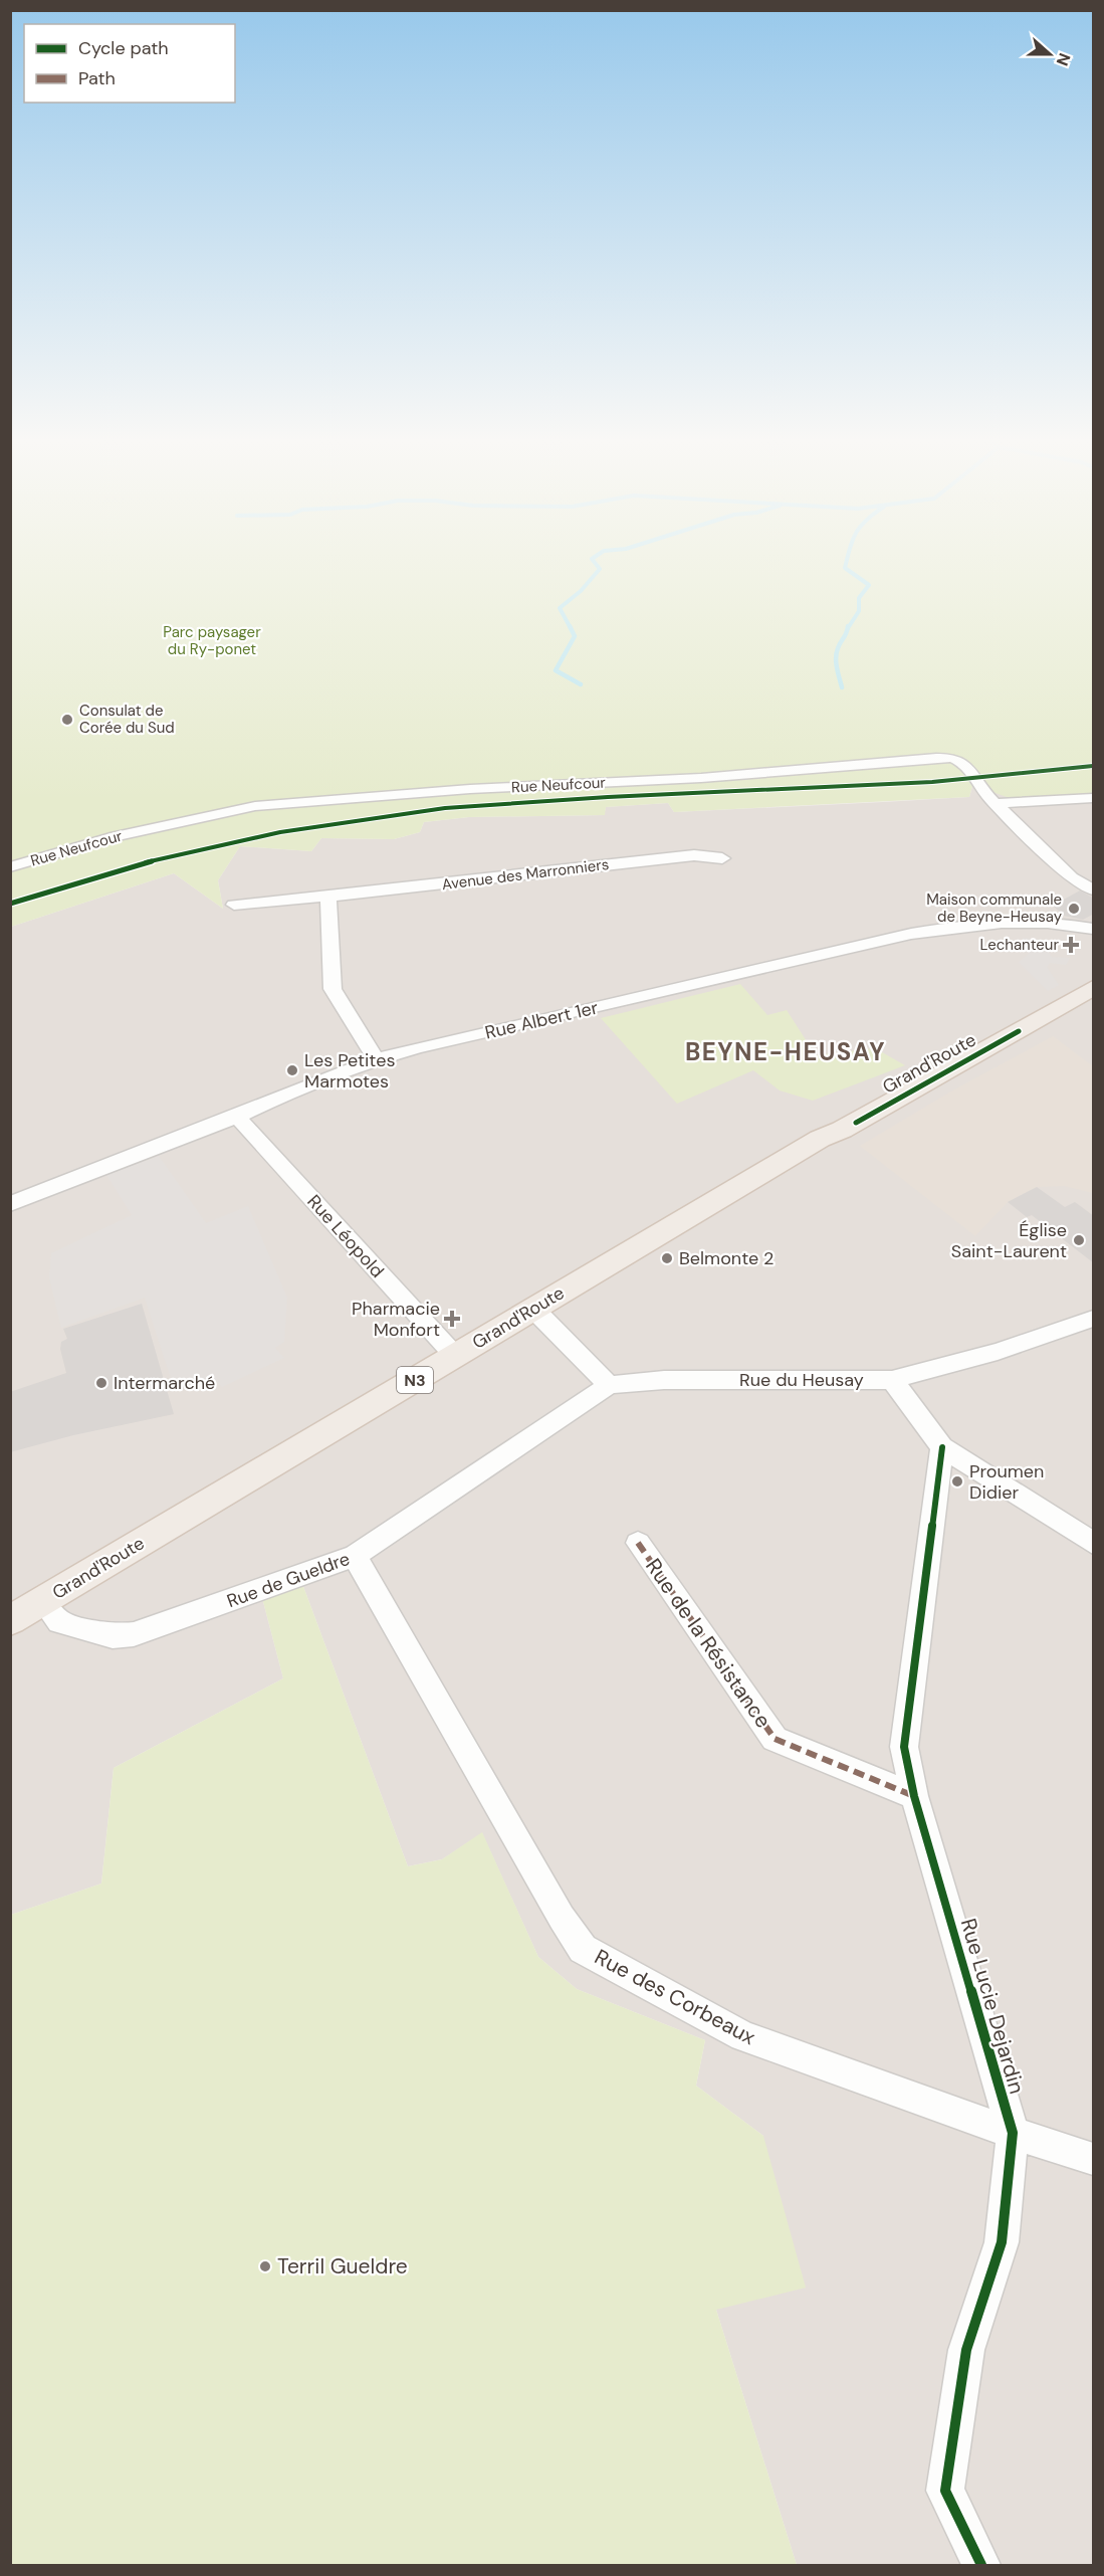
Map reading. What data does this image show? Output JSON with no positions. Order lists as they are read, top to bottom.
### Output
{
  "streets": {
    "main road": ["Grand'Route", "N3"],
    "street": [
      "Rue Neufcour",
      "Avenue des Marronniers",
      "Rue Albert 1er",
      "Rue Léopold",
      "Rue du Heusay",
      "Rue de Gueldre",
      "Rue de la Résistance",
      "Rue des Corbeaux",
      "Rue Lucie Dejardin"
    ]
  },
  "crossings": [
    ["Rue Albert 1er", "Rue Léopold"],
    ["Grand'Route", "Rue Léopold"],
    ["Grand'Route", "Rue de Gueldre"],
    ["Rue du Heusay", "Rue de Gueldre"],
    ["Rue de Gueldre", "Rue des Corbeaux"],
    ["Rue de la Résistance", "Rue Lucie Dejardin"],
    ["Rue des Corbeaux", "Rue Lucie Dejardin"]
  ],
  "districts": ["BEYNE-HEUSAY"],
  "parks": ["Parc paysager du Ry-ponet"],
  "places": {
    "other": [
      "Consulat de Corée du Sud",
      "Maison communale de Beyne-Heusay",
      "Les Petites Marmotes",
      "Église Saint-Laurent",
      "Belmonte 2",
      "Intermarché",
      "Proumen Didier",
      "Terril Gueldre"
    ],
    "health": ["Lechanteur", "Pharmacie Monfort"]
  },
  "legend": ["Cycle path", "Path"],
  "north": "right"
}
